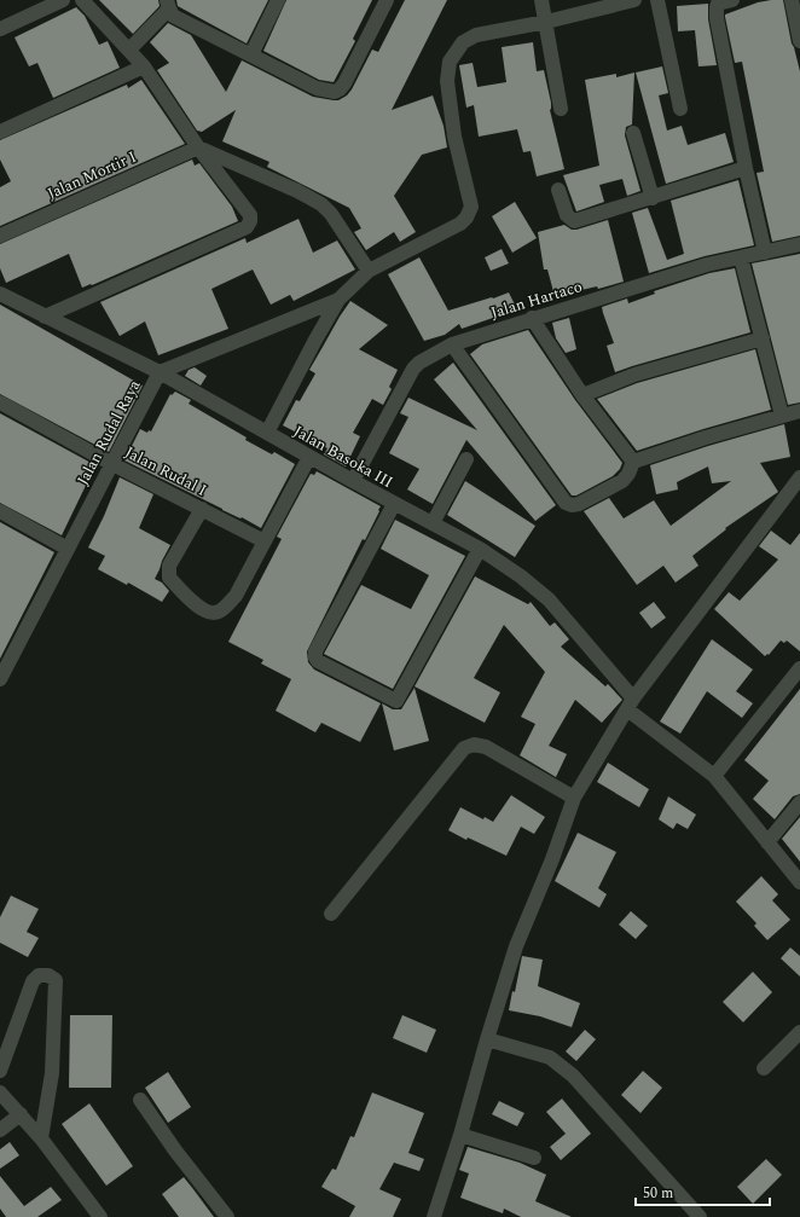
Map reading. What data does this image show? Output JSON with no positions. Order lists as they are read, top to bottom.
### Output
{
  "streets": {
    "street": [
      "Jalan Mortir I",
      "Jalan Hartaco",
      "Jalan Rudal Raya",
      "Jalan Basoka III",
      "Jalan Rudal I"
    ]
  },
  "crossings": [
    ["Jalan Hartaco", "Jalan Basoka III"],
    ["Jalan Rudal Raya", "Jalan Basoka III"],
    ["Jalan Rudal Raya", "Jalan Rudal I"]
  ],
  "scale_bar": "50 m"
}
